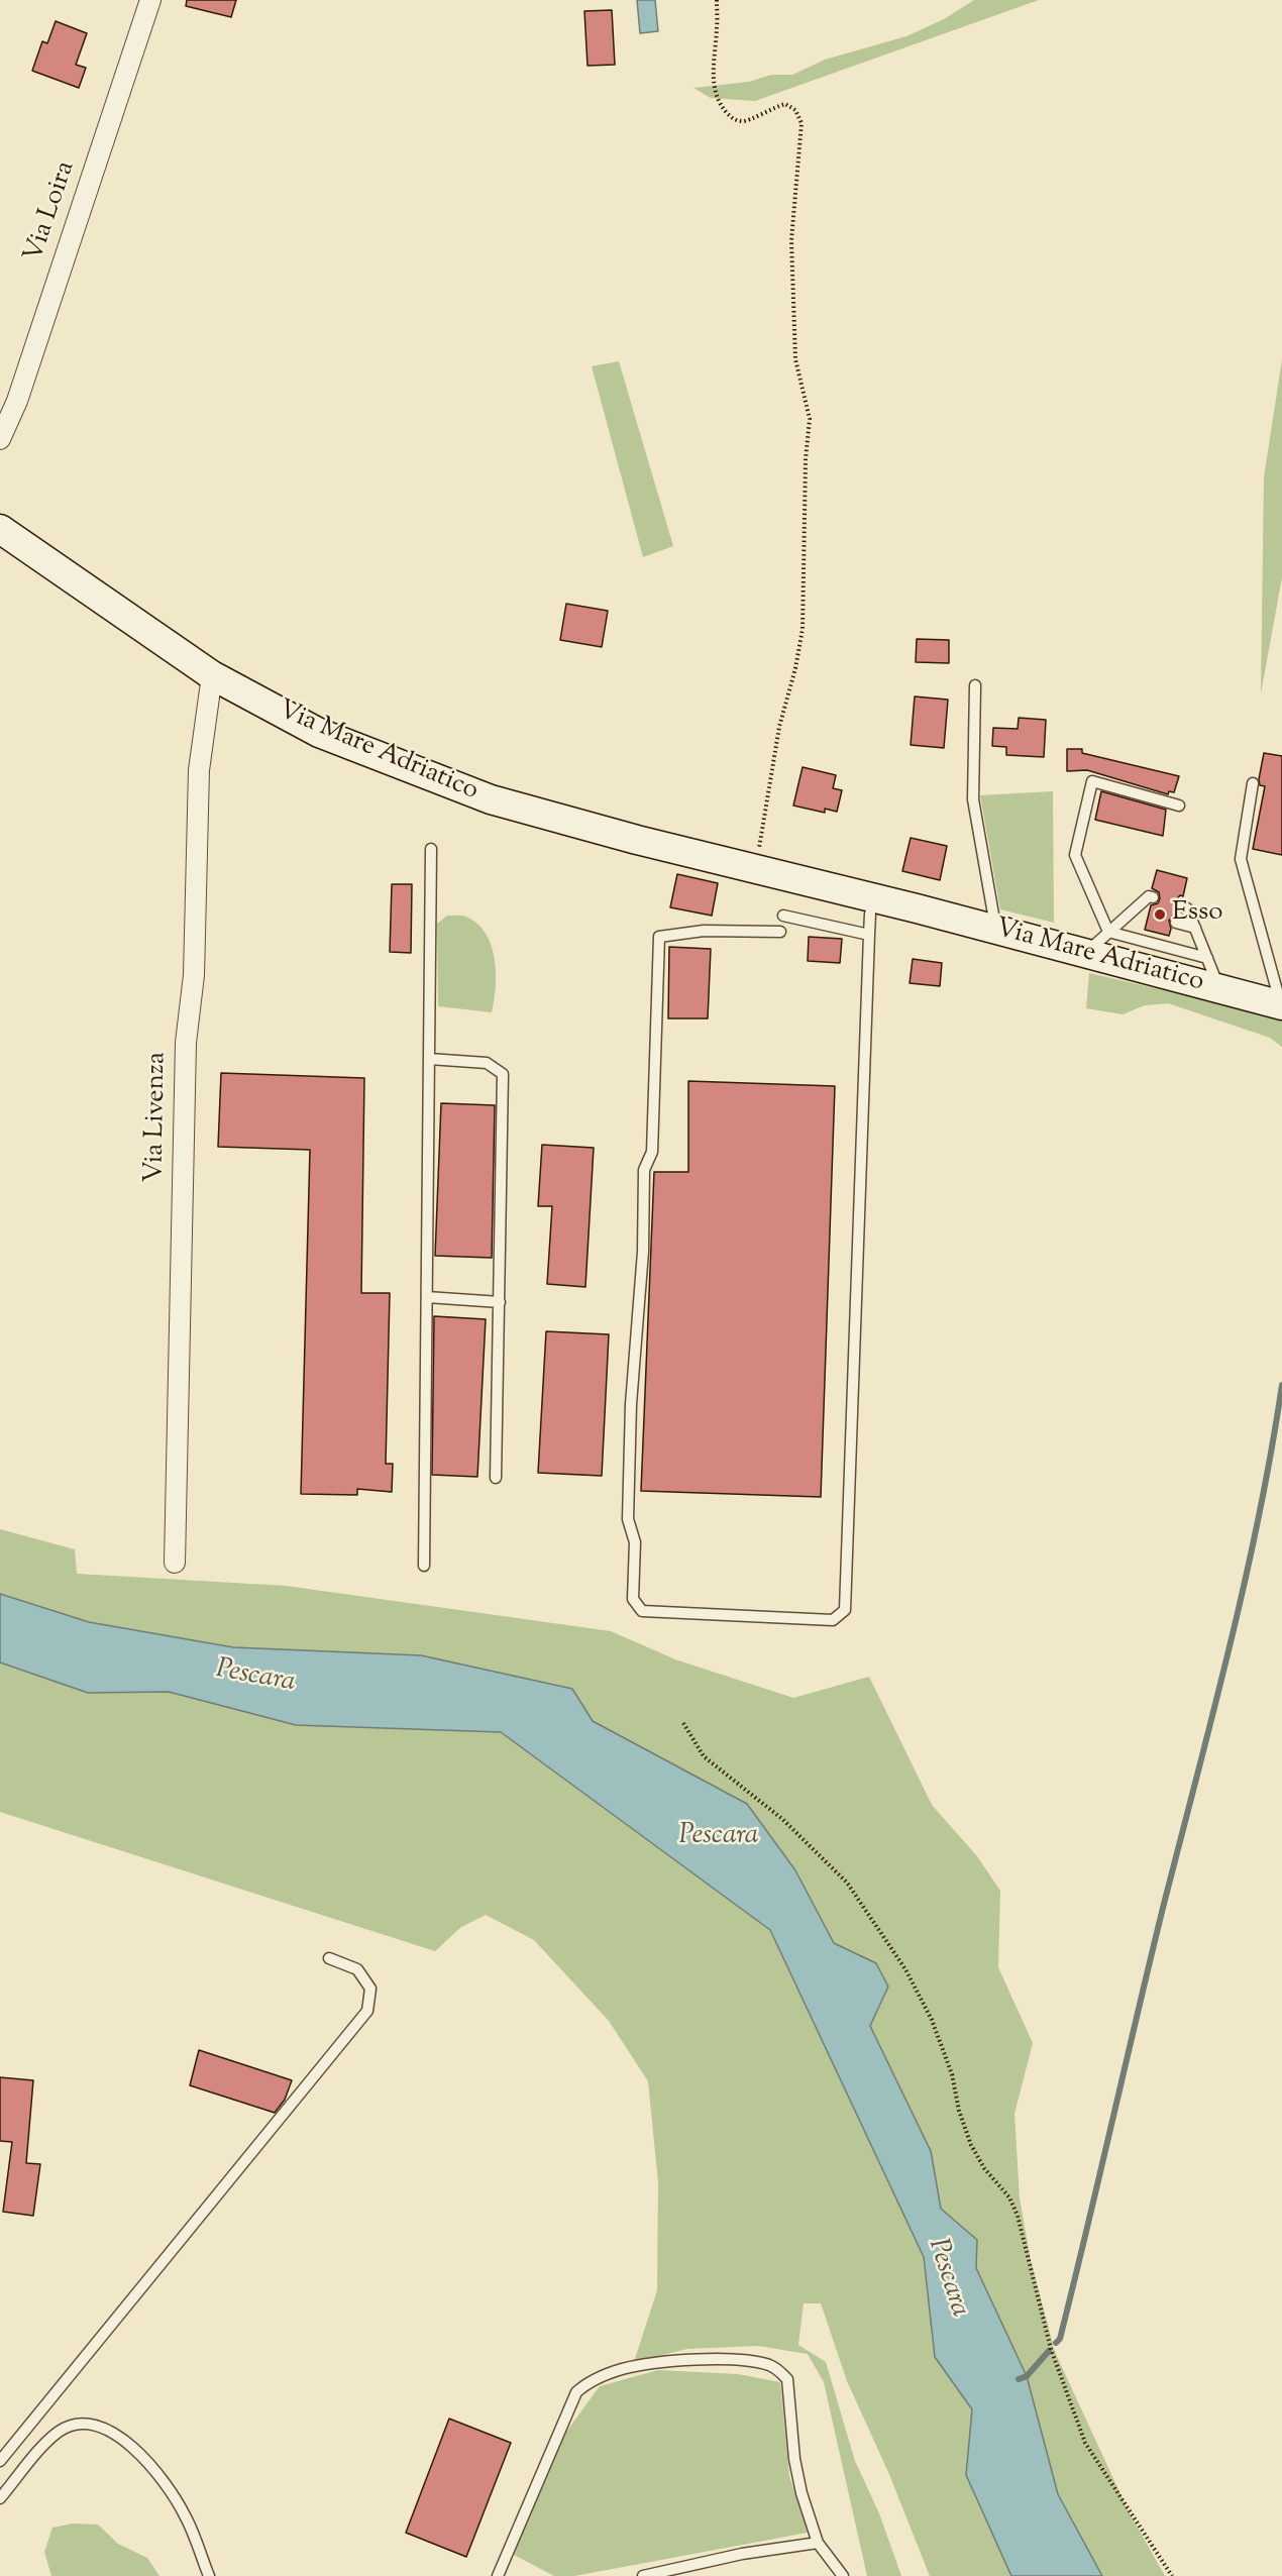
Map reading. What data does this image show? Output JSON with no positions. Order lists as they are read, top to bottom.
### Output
{
  "streets": {
    "main road": ["Via Mare Adriatico"],
    "street": ["Via Loira", "Via Livenza"]
  },
  "crossings": [
    ["Via Mare Adriatico", "Via Livenza"]
  ],
  "water": ["Pescara"],
  "places": ["Esso"]
}
